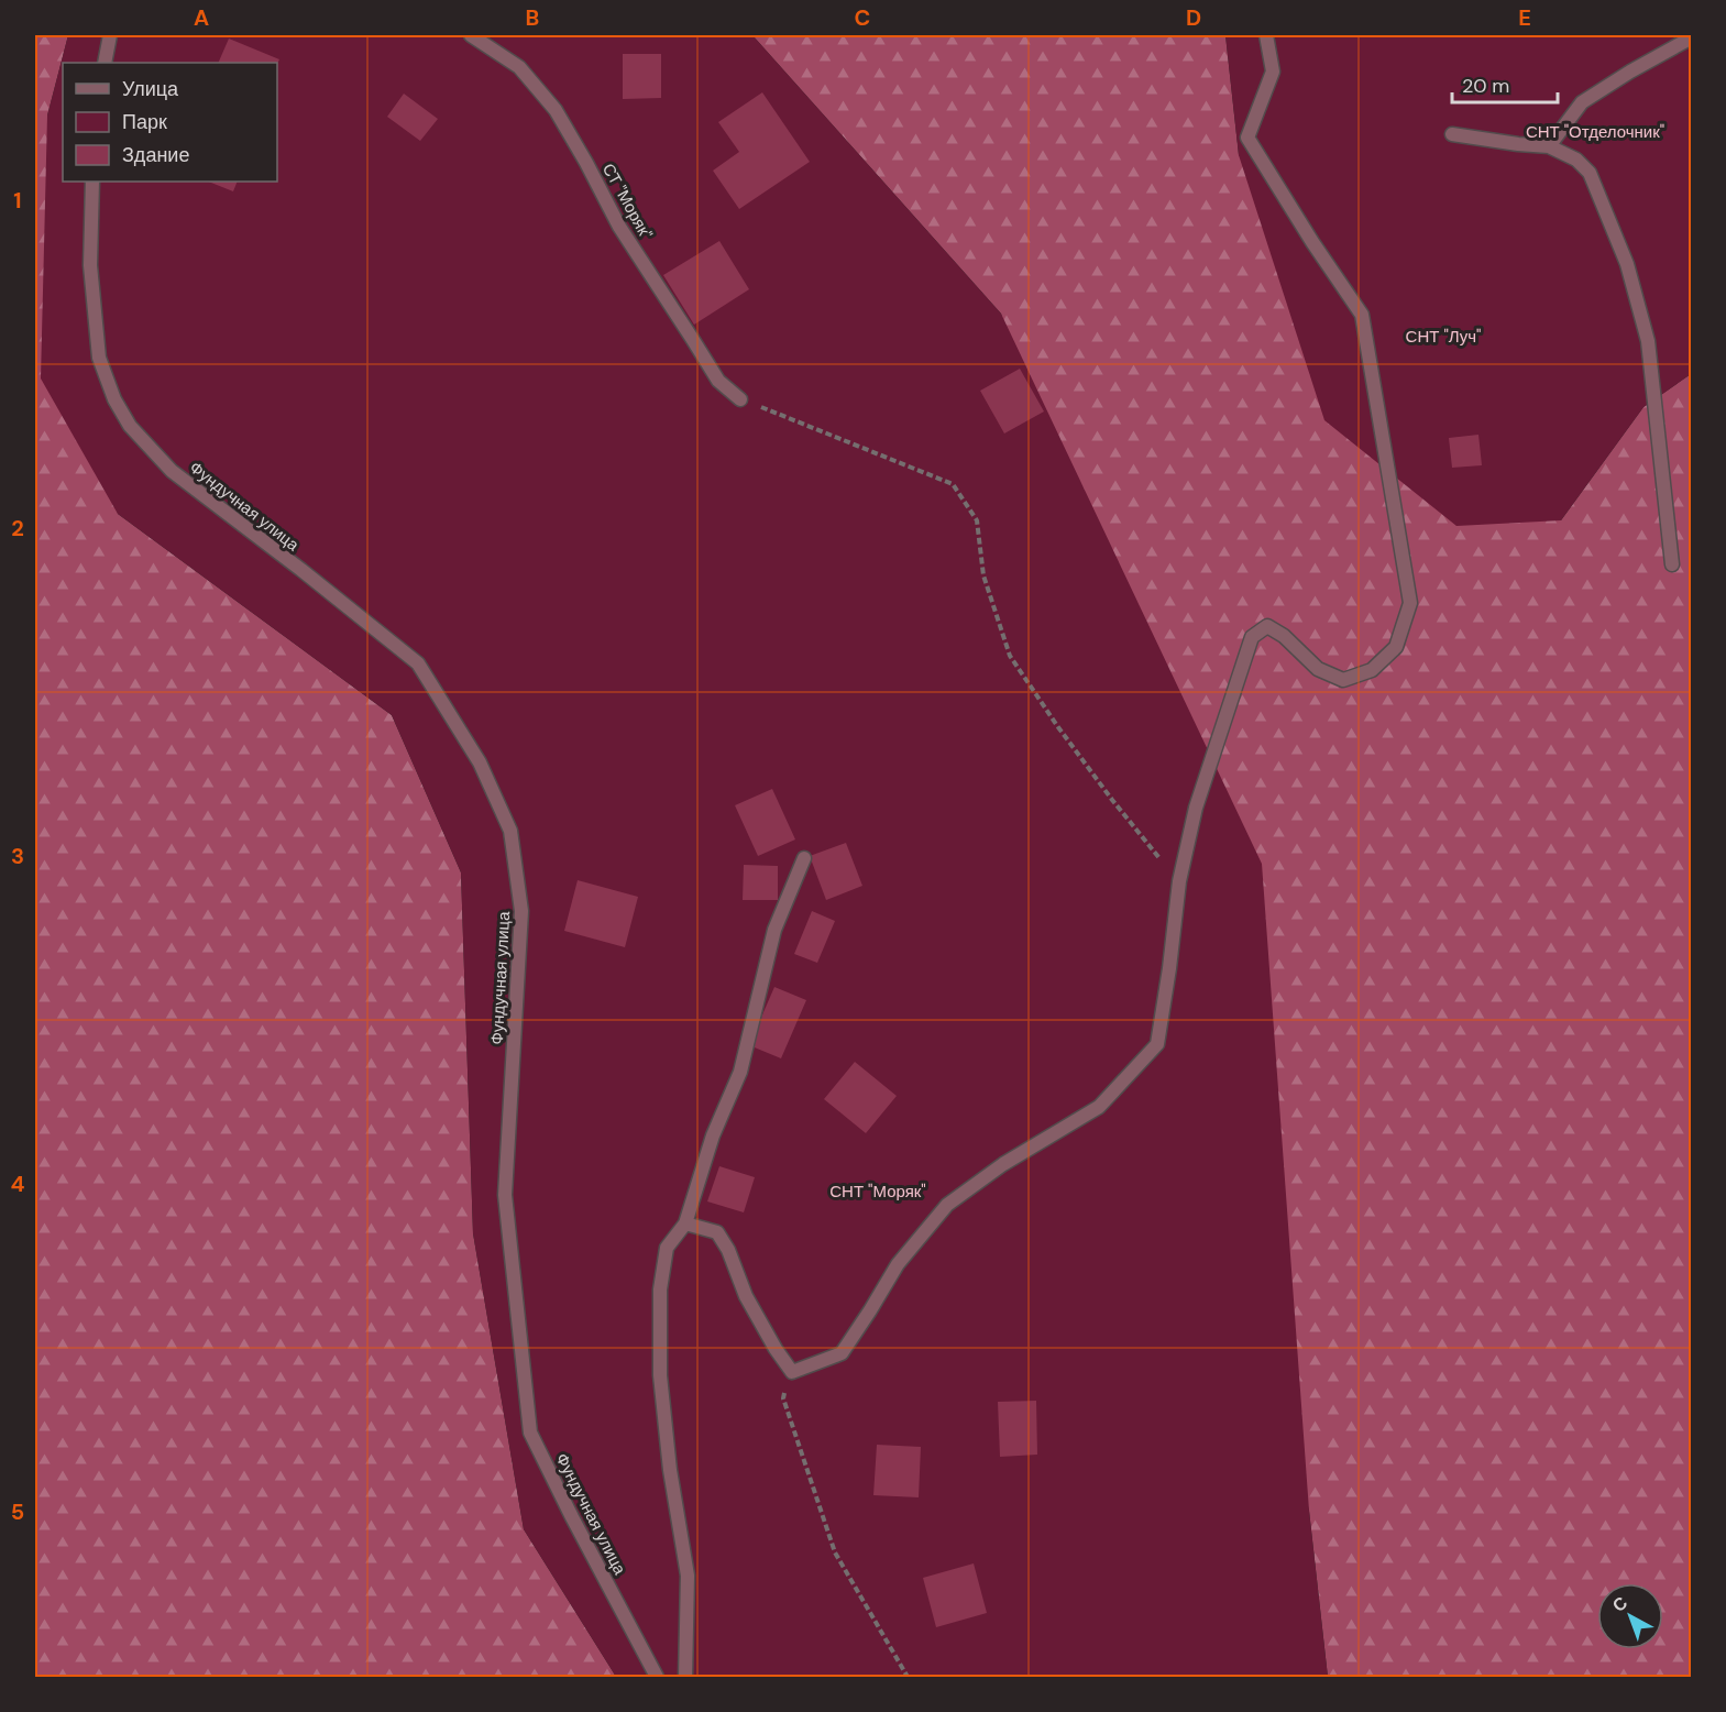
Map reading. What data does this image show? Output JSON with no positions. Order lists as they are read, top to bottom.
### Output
{
  "streets": {
    "street": ["СТ \"Моряк\"", "Фундучная улица"]
  },
  "parks": ["СНТ \"Отделочник\"", "СНТ \"Луч\"", "СНТ \"Моряк\""],
  "legend": ["Улица", "Парк", "Здание"],
  "scale_bar": "20 m",
  "north": "top left",
  "grid": {
    "columns": [
      "A",
      "B",
      "C",
      "D",
      "E"
    ],
    "rows": [
      "1",
      "2",
      "3",
      "4",
      "5"
    ]
  }
}
